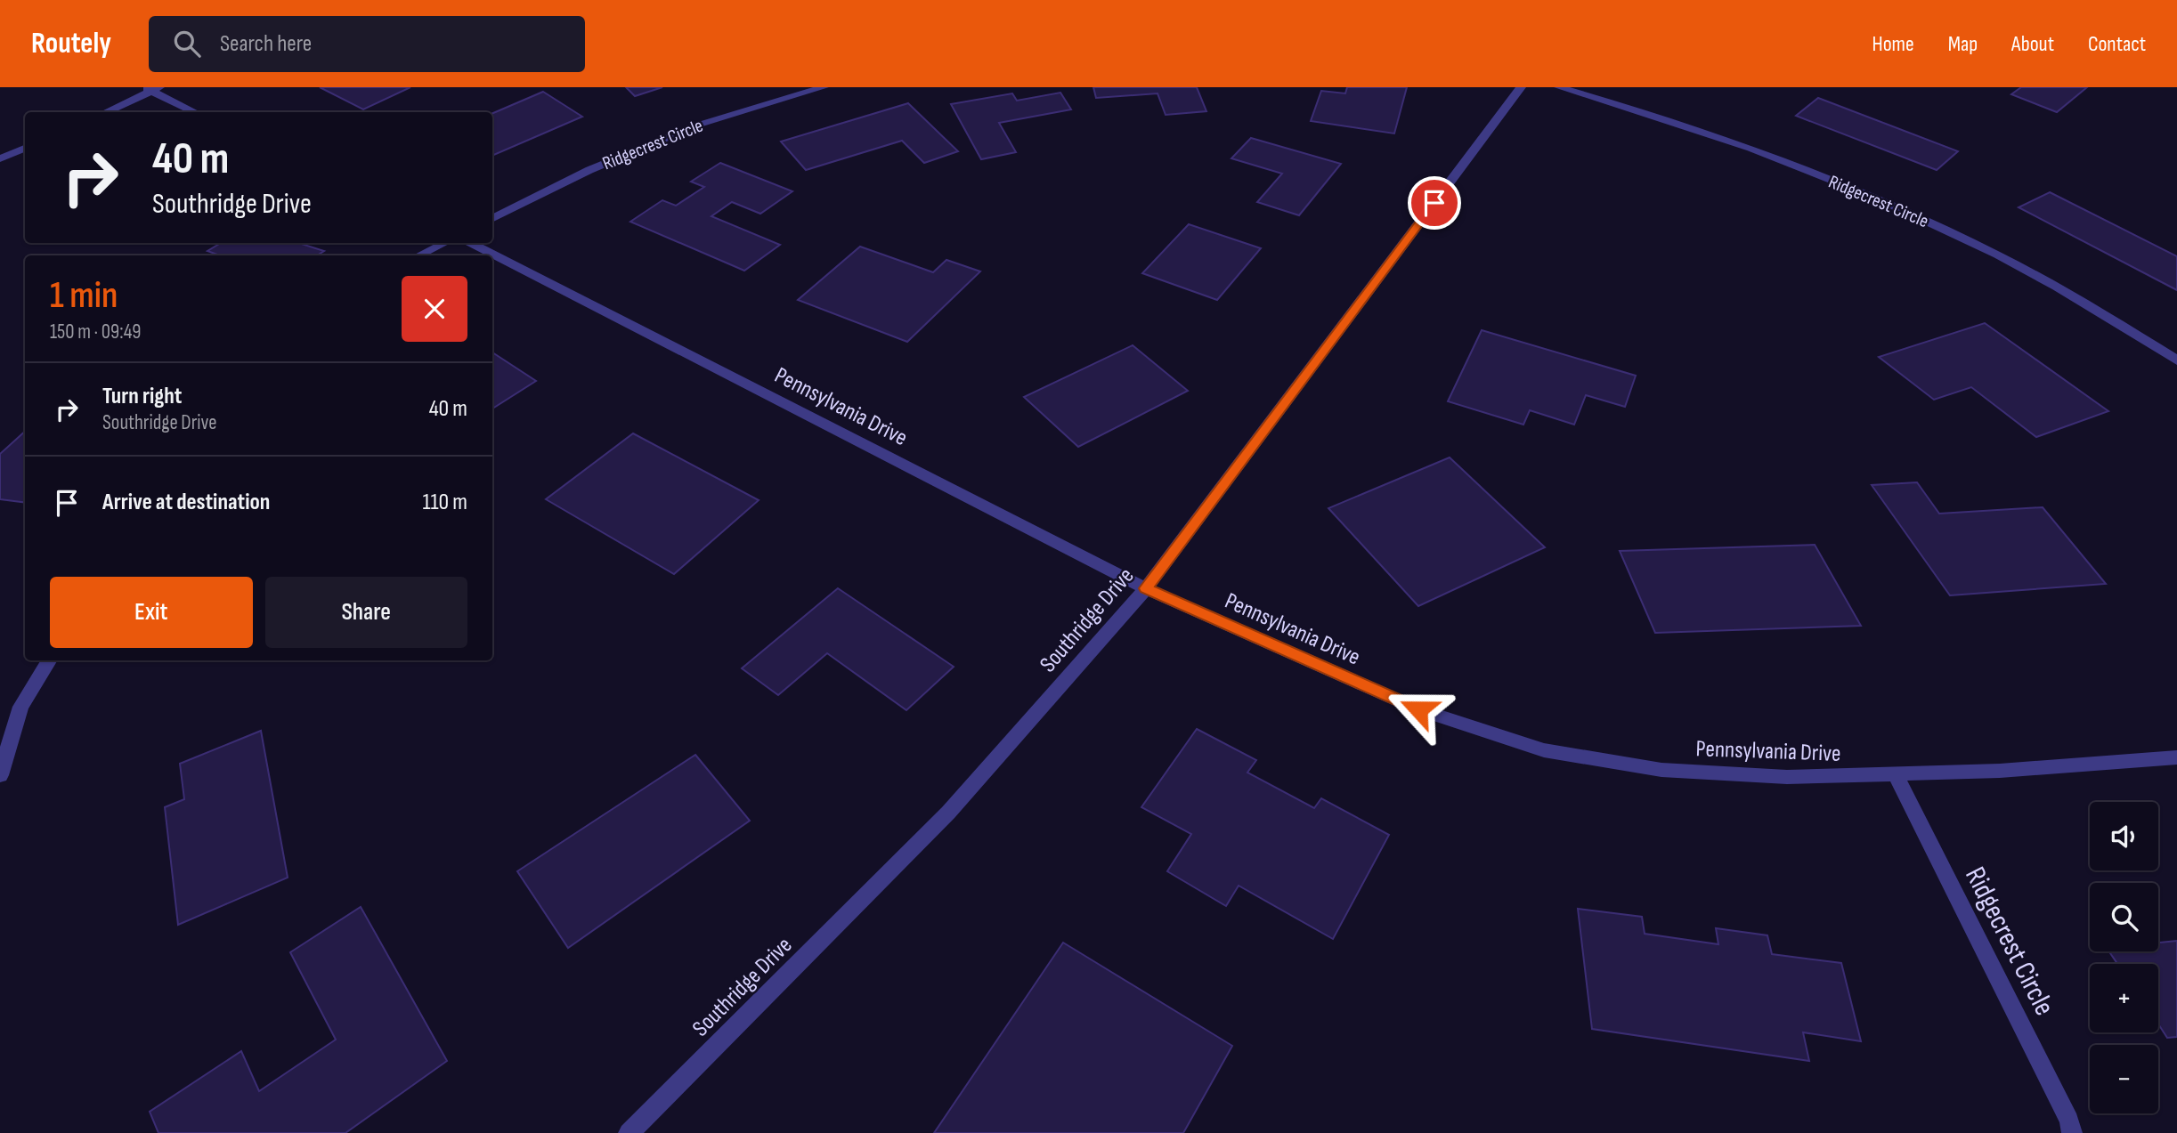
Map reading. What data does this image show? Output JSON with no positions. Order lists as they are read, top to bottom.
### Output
{
  "streets": {
    "street": ["Ridgecrest Circle", "Pennsylvania Drive", "Southridge Drive"]
  },
  "crossings": [
    ["Ridgecrest Circle", "Pennsylvania Drive"],
    ["Pennsylvania Drive", "Southridge Drive"]
  ],
  "page": {
    "header": "Routely",
    "search": "Search here",
    "nav": [
      "Home",
      "Map",
      "About",
      "Contact"
    ],
    "turn": ["40 m", "Southridge Drive"],
    "heading": ["1 min", "150 m · 09:49"],
    "list": [
      {
        "name": "Turn right",
        "note": "Southridge Drive",
        "value": "40 m"
      },
      {
        "name": "Arrive at destination",
        "value": "110 m"
      }
    ],
    "buttons": ["Exit", "Share"],
    "map_buttons": ["+", "−"]
  }
}
